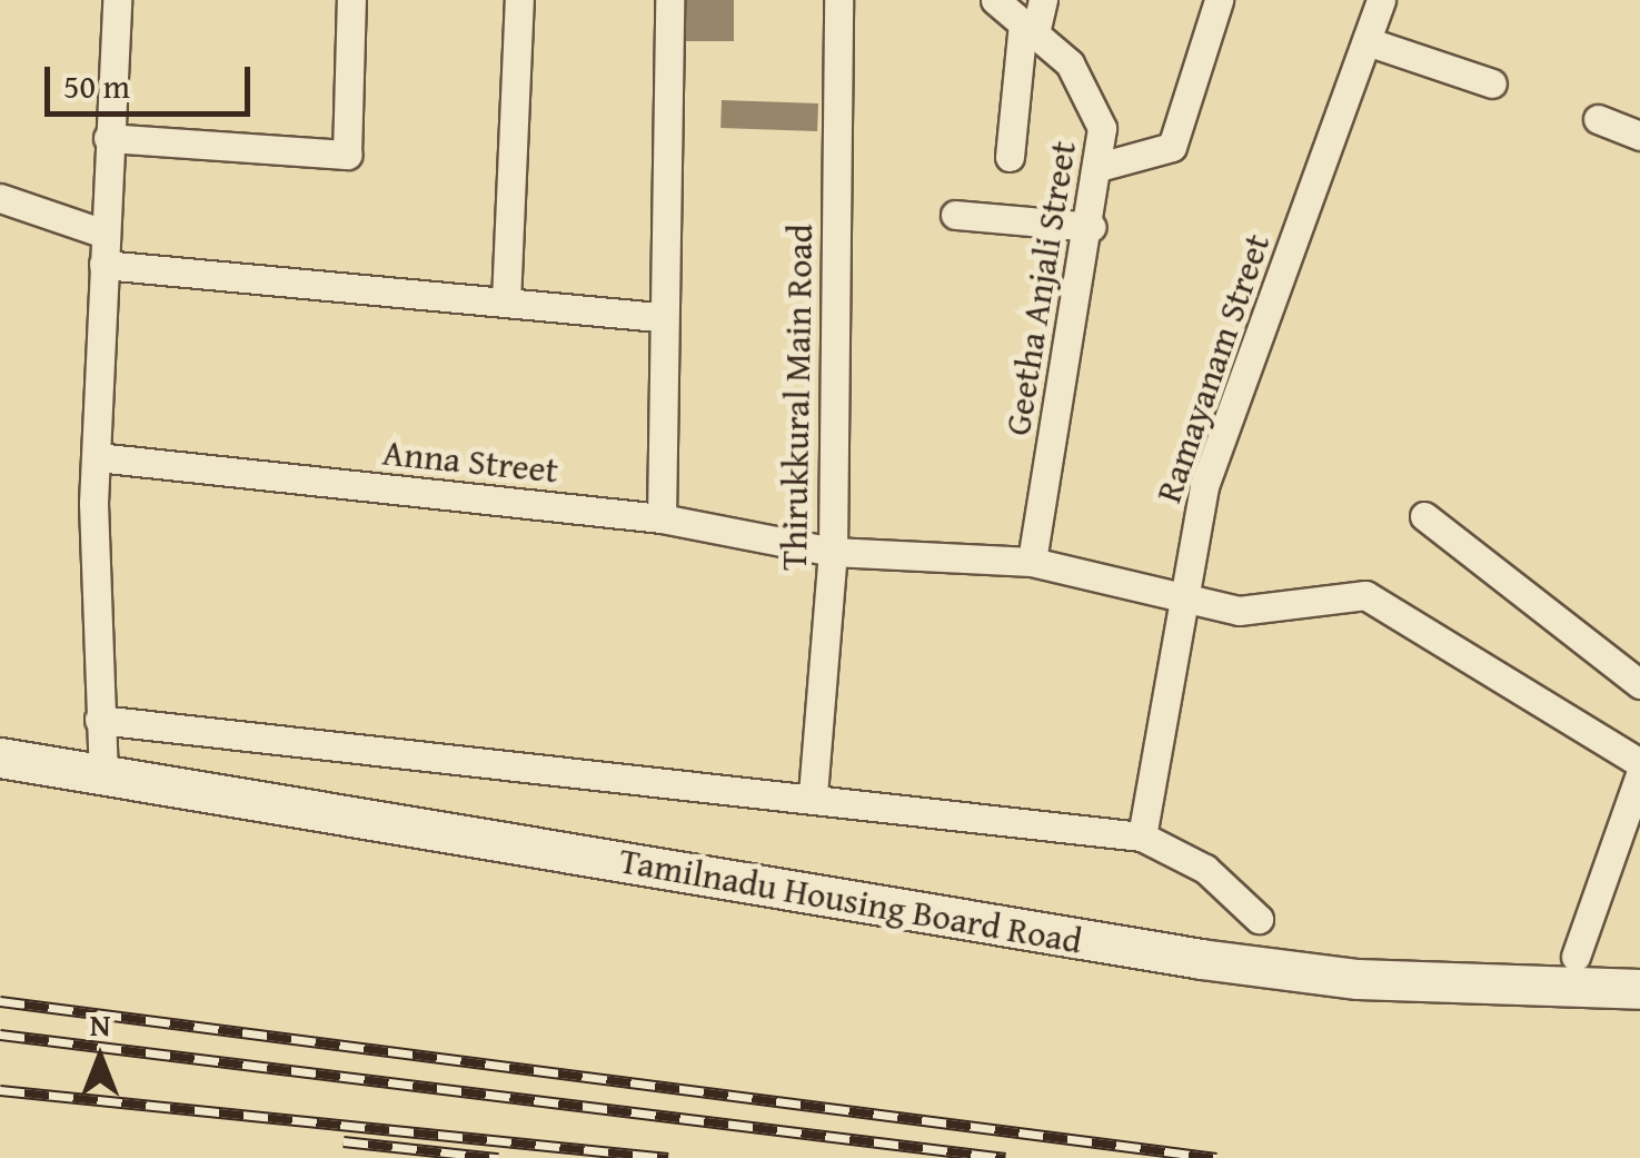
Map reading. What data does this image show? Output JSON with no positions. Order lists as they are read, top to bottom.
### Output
{
  "streets": {
    "street": [
      "Geetha Anjali Street",
      "Ramayanam Street",
      "Thirukkural Main Road",
      "Anna Street",
      "Tamilnadu Housing Board Road"
    ]
  },
  "crossings": [
    ["Geetha Anjali Street", "Anna Street"],
    ["Ramayanam Street", "Anna Street"],
    ["Thirukkural Main Road", "Anna Street"]
  ],
  "scale_bar": "50 m",
  "north": "top"
}
